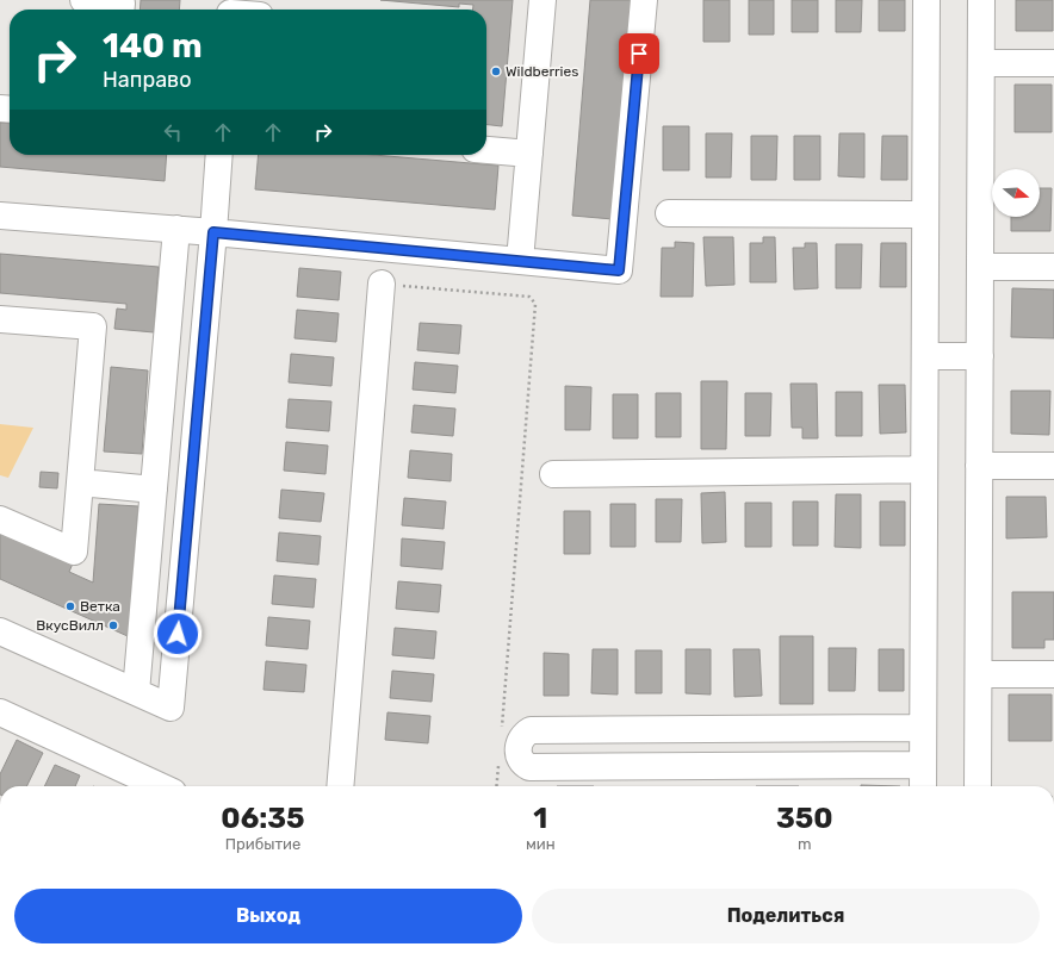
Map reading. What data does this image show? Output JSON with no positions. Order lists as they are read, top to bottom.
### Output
{
  "places": ["Wildberries", "Ветка", "ВкусВилл"],
  "north": "right",
  "page": {
    "turn": ["140 m", "Направо"],
    "eta": [
      "06:35",
      "Прибытие",
      "1",
      "мин",
      "350",
      "m"
    ],
    "buttons": ["Выход", "Поделиться"]
  }
}
